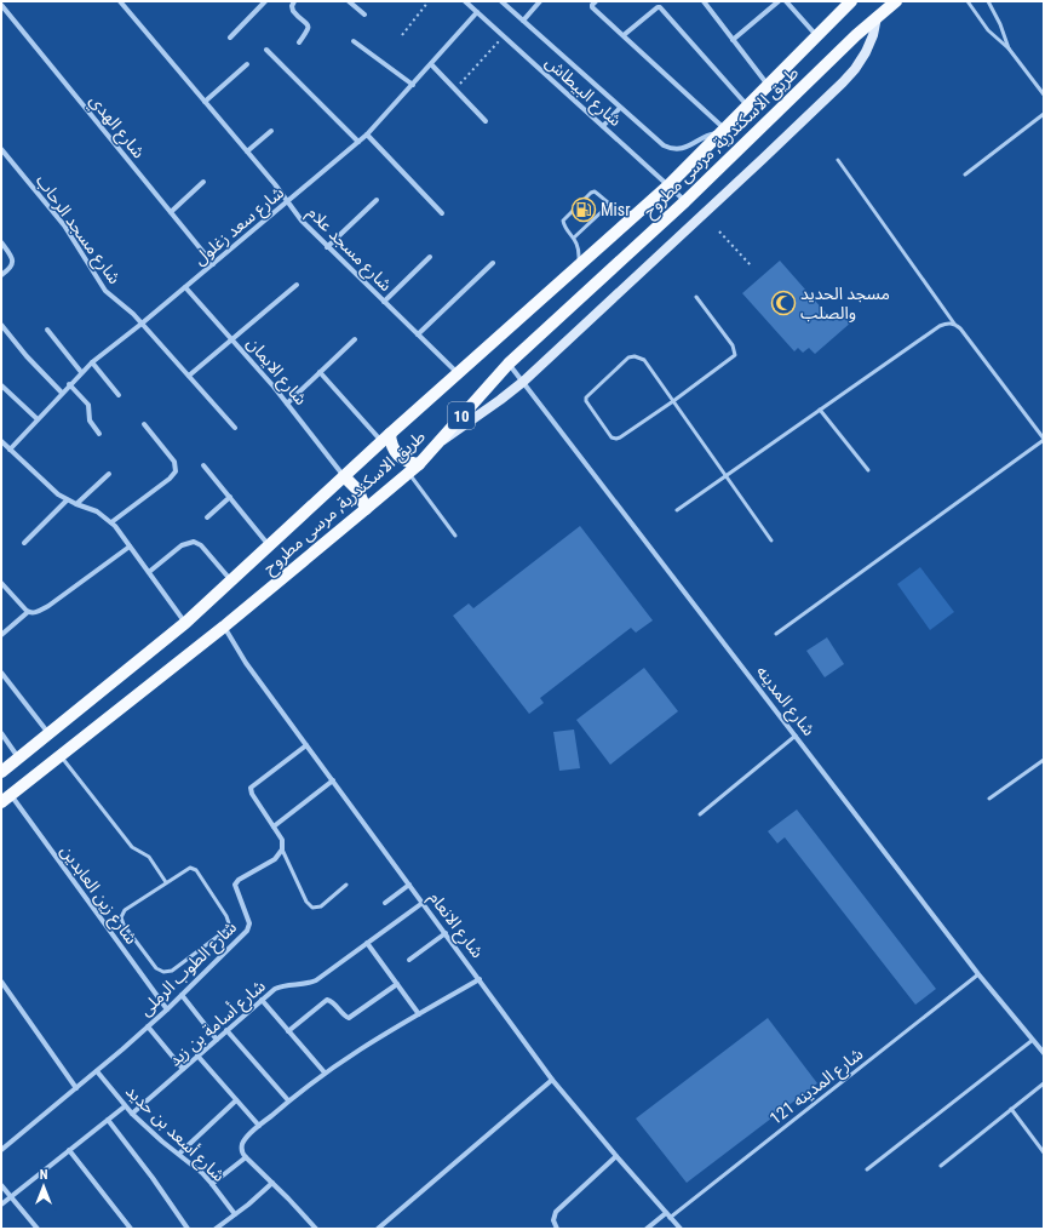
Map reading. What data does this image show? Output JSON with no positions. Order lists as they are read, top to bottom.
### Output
{
  "streets": {
    "main road": ["طريق الاسكندرية, مرسى مطروح", "10"],
    "street": [
      "شارع البيطاش",
      "شارع الهدي",
      "شارع سعد زغلول",
      "شارع مسجد الرحاب",
      "شارع مسجد علام",
      "شارع الايمان",
      "شارع المدينه",
      "شارع زين العابدين",
      "شارع الانعام",
      "شارع الطوب الرملى",
      "شارع أسامة بن زيد",
      "شارع أسعد بن حديد"
    ],
    "lane": ["شارع المدينه 121"]
  },
  "crossings": [
    ["شارع البيطاش", "طريق الاسكندرية, مرسى مطروح"],
    ["شارع البيطاش", "شارع سعد زغلول"],
    ["شارع الهدي", "شارع سعد زغلول"],
    ["طريق الاسكندرية, مرسى مطروح", "شارع مسجد علام"],
    ["طريق الاسكندرية, مرسى مطروح", "شارع الايمان"],
    ["طريق الاسكندرية, مرسى مطروح", "شارع المدينه"],
    ["طريق الاسكندرية, مرسى مطروح", "شارع زين العابدين"],
    ["طريق الاسكندرية, مرسى مطروح", "شارع الانعام"],
    ["شارع سعد زغلول", "شارع مسجد الرحاب"],
    ["شارع سعد زغلول", "شارع مسجد علام"],
    ["شارع سعد زغلول", "شارع الايمان"],
    ["شارع المدينه", "شارع المدينه 121"],
    ["شارع زين العابدين", "شارع الطوب الرملى"],
    ["شارع الانعام", "شارع أسامة بن زيد"],
    ["شارع الانعام", "شارع المدينه 121"],
    ["شارع الطوب الرملى", "شارع أسعد بن حديد"],
    ["شارع أسامة بن زيد", "شارع أسعد بن حديد"]
  ],
  "places": {
    "fuel station": ["Misr"],
    "mosque": ["مسجد الحديد والصلب"]
  },
  "north": "top"
}
